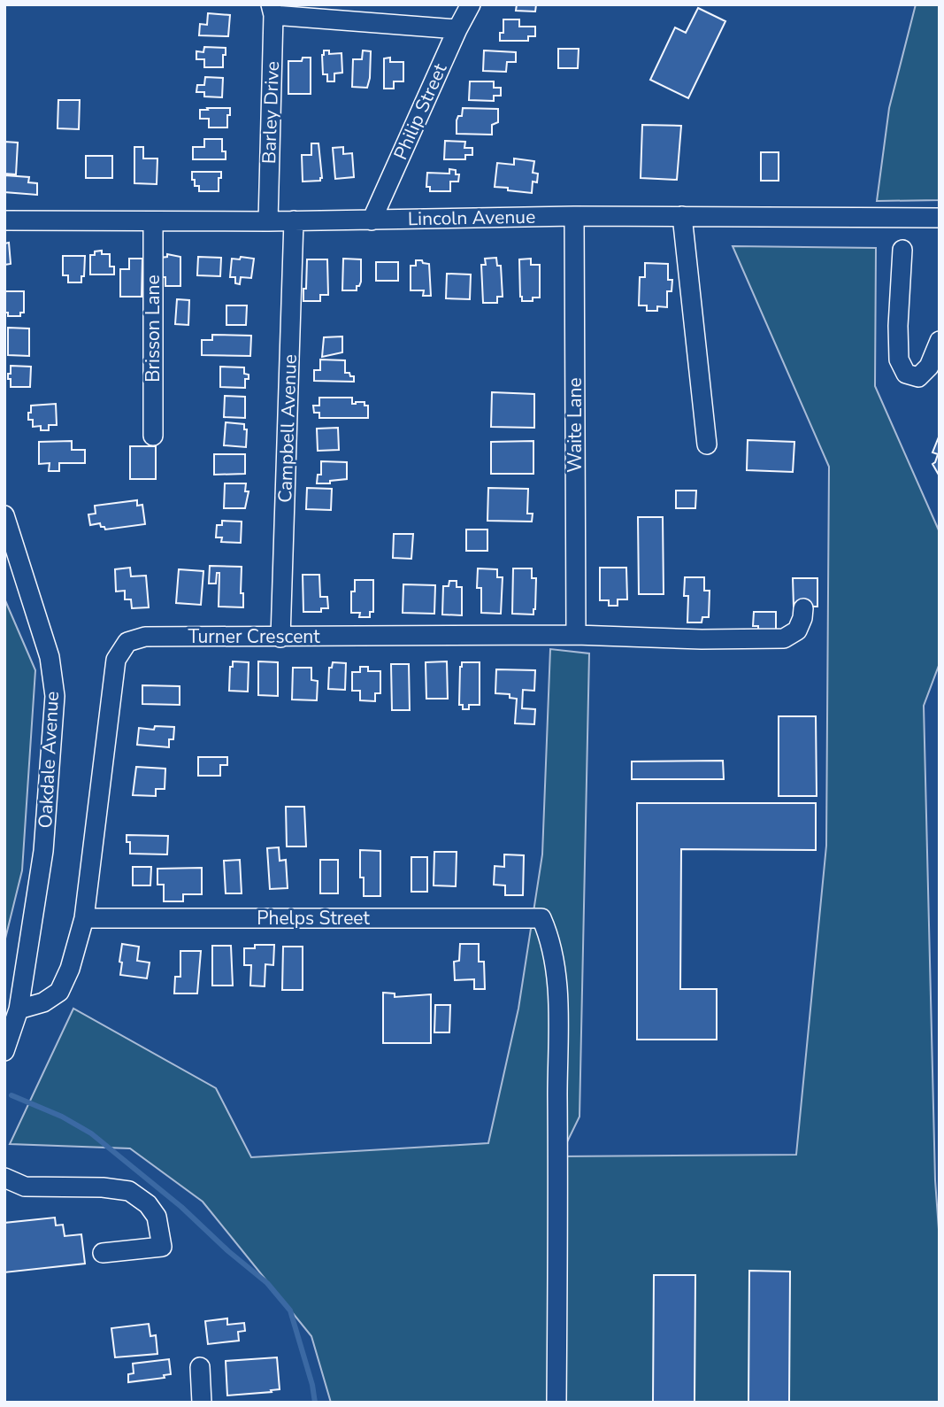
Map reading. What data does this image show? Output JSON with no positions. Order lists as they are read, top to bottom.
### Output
{
  "streets": {
    "street": [
      "Philip Street",
      "Barley Drive",
      "Lincoln Avenue",
      "Brisson Lane",
      "Waite Lane",
      "Campbell Avenue",
      "Turner Crescent",
      "Oakdale Avenue",
      "Phelps Street"
    ]
  },
  "crossings": [
    ["Philip Street", "Lincoln Avenue"],
    ["Barley Drive", "Lincoln Avenue"],
    ["Lincoln Avenue", "Brisson Lane"],
    ["Lincoln Avenue", "Waite Lane"],
    ["Lincoln Avenue", "Campbell Avenue"],
    ["Waite Lane", "Turner Crescent"],
    ["Campbell Avenue", "Turner Crescent"],
    ["Turner Crescent", "Oakdale Avenue"],
    ["Turner Crescent", "Phelps Street"]
  ]
}
